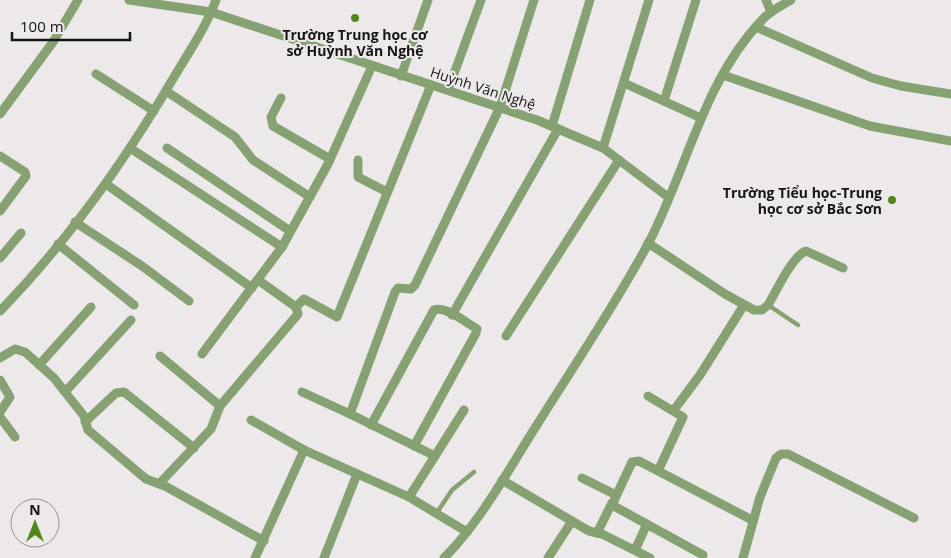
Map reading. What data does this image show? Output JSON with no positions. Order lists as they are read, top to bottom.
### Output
{
  "streets": {
    "street": ["Huỳnh Văn Nghệ"]
  },
  "places": ["Trường Trung học cơ sở Huỳnh Văn Nghệ", "Trường Tiểu học-Trung học cơ sở Bắc Sơn"],
  "scale_bar": "100 m",
  "north": "top"
}
